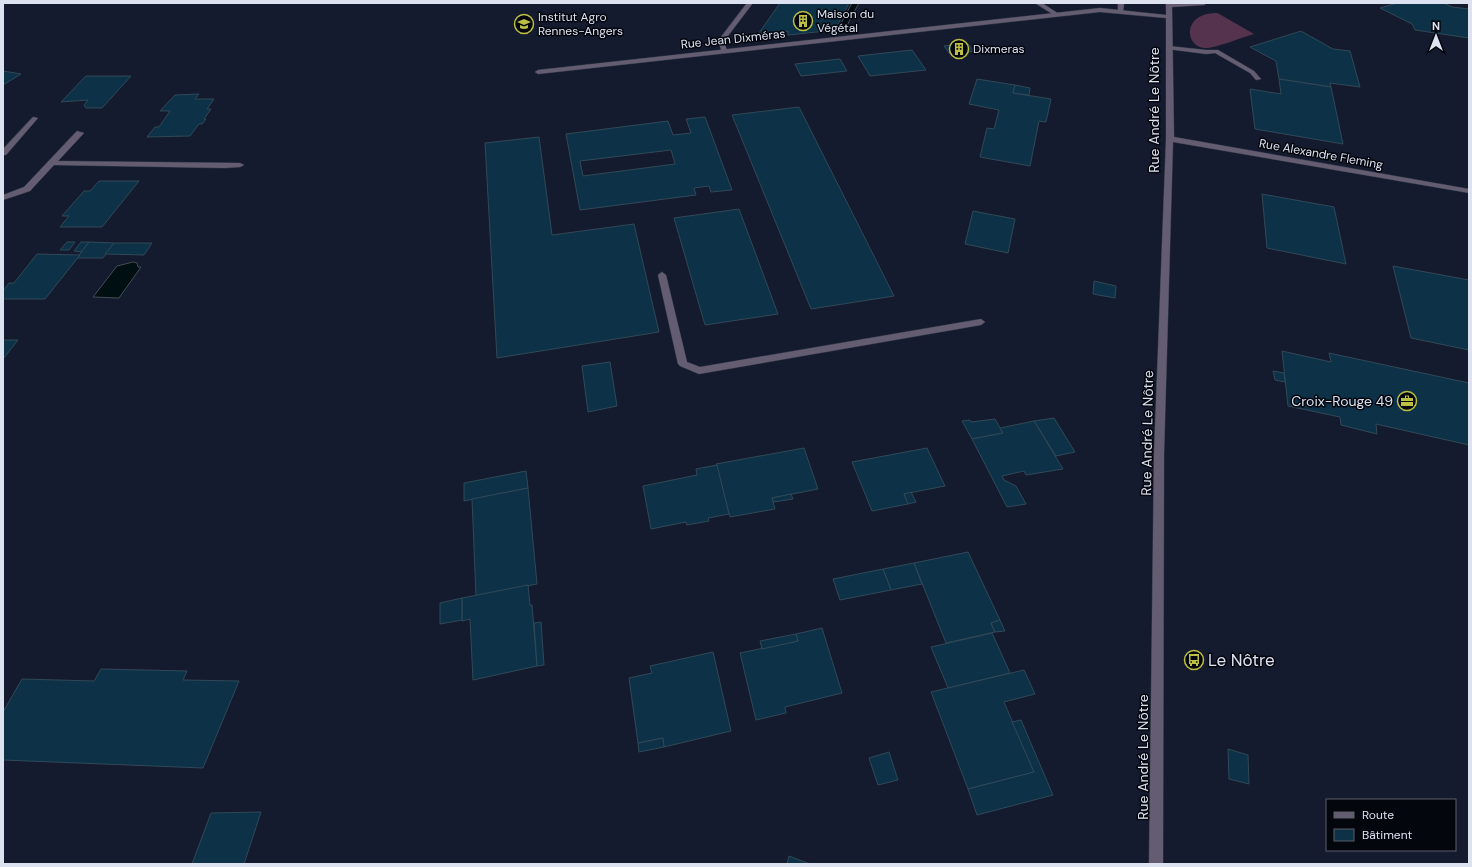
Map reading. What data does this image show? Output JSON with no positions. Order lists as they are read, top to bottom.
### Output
{
  "streets": {
    "street": ["Rue Jean Dixméras", "Rue André Le Nôtre", "Rue Alexandre Fleming"]
  },
  "crossings": [
    ["Rue Jean Dixméras", "Rue André Le Nôtre"],
    ["Rue André Le Nôtre", "Rue Alexandre Fleming"]
  ],
  "places": {
    "building": ["Maison du Végétal", "Dixmeras"],
    "school or university": ["Institut Agro Rennes-Angers"],
    "office": ["Croix-Rouge 49"],
    "bus stop": ["Le Nôtre"]
  },
  "legend": ["Route", "Bâtiment"],
  "north": "top"
}
